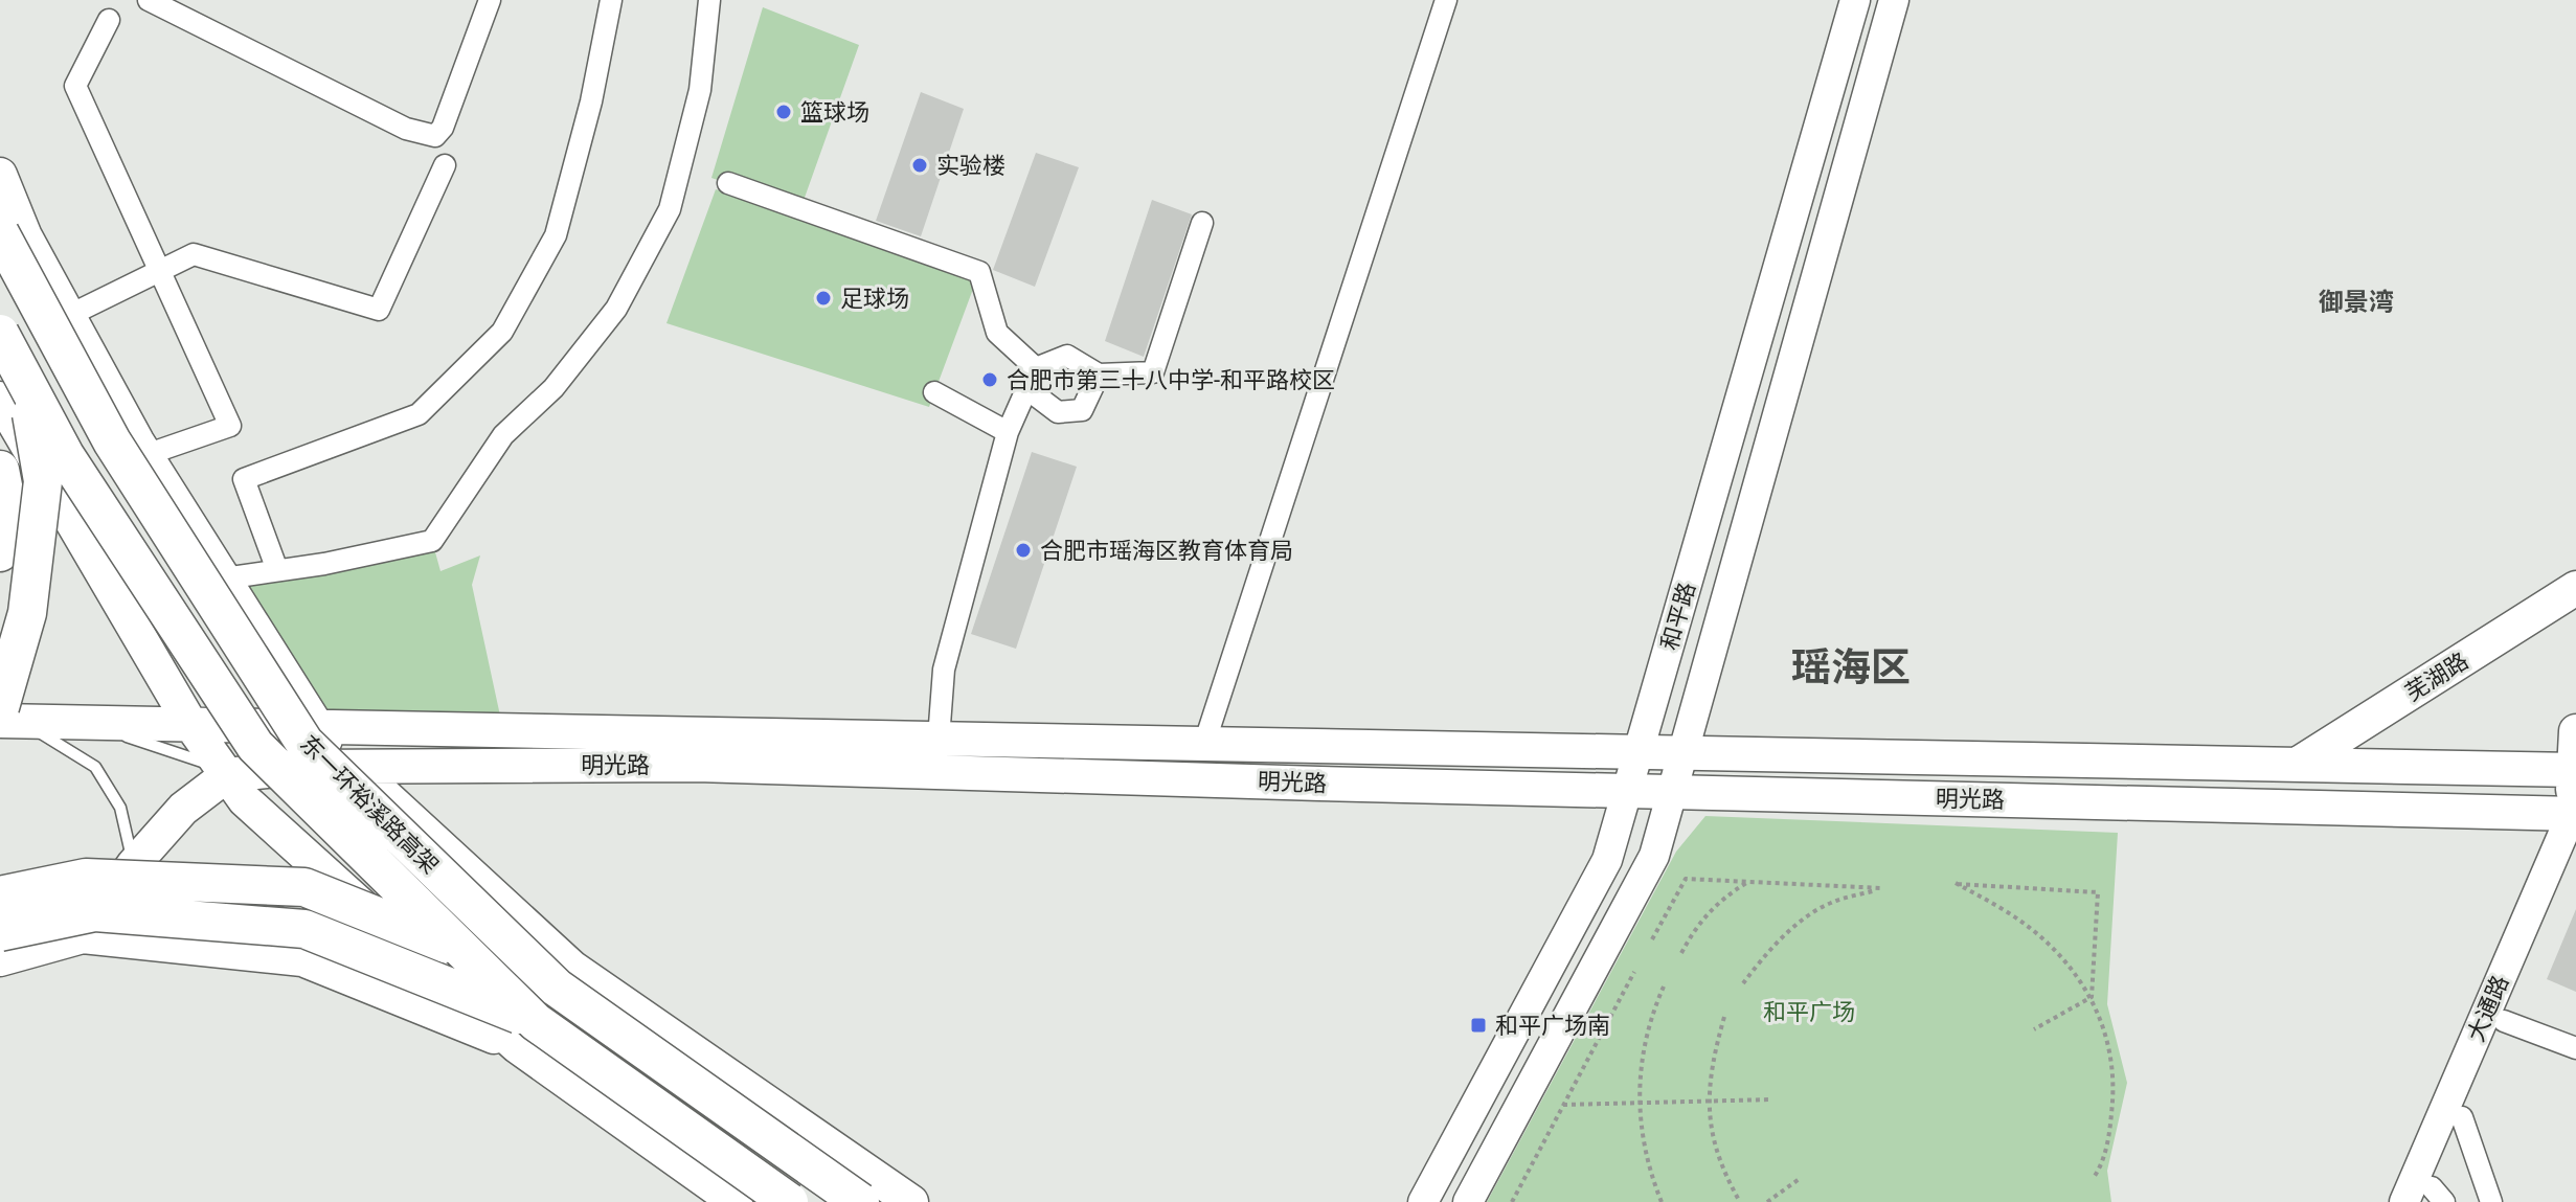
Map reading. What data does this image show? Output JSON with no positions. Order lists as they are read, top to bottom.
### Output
{
  "streets": {
    "highway": ["东一环裕溪路高架"],
    "main road": [
      "和平路",
      "芜湖路",
      "明光路",
      "大通路"
    ]
  },
  "crossings": [
    ["和平路", "明光路"],
    ["芜湖路", "明光路"],
    ["明光路", "大通路"]
  ],
  "districts": ["御景湾", "瑶海区"],
  "parks": ["和平广场"],
  "places": {
    "other": [
      "篮球场",
      "实验楼",
      "足球场",
      "合肥市第三十八中学-和平路校区",
      "合肥市瑶海区教育体育局"
    ],
    "transit": ["和平广场南"]
  }
}
